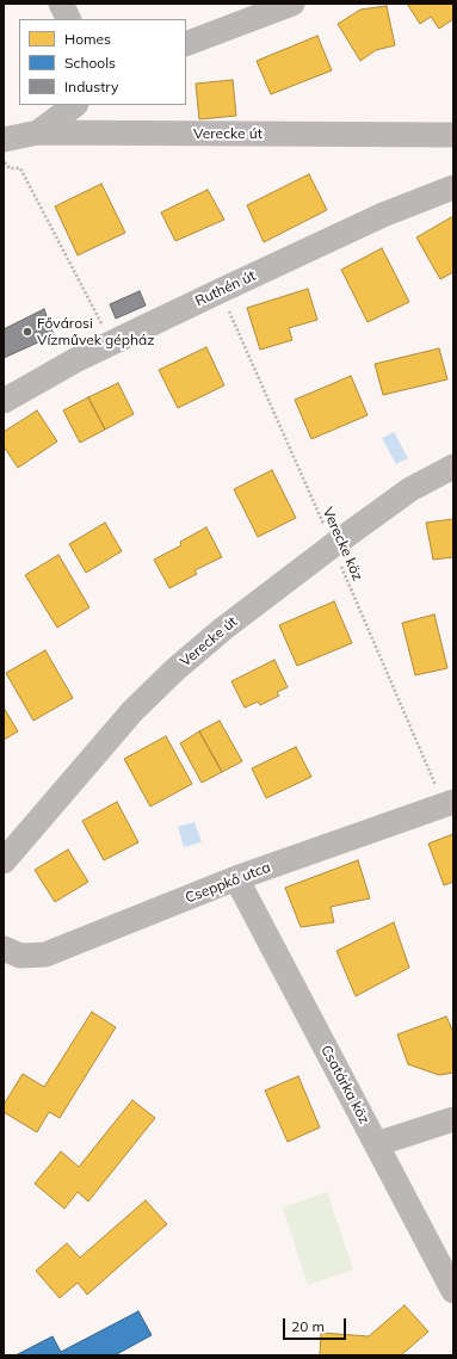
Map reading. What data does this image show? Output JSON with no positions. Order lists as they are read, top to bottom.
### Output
{
  "streets": {
    "street": [
      "Verecke út",
      "Ruthén út",
      "Cseppkő utca",
      "Csatárka köz"
    ],
    "path": ["Verecke köz"]
  },
  "crossings": [
    ["Verecke út", "Verecke köz"],
    ["Ruthén út", "Verecke köz"],
    ["Verecke köz", "Cseppkő utca"],
    ["Cseppkő utca", "Csatárka köz"]
  ],
  "places": ["Fővárosi Vízművek gépház"],
  "legend": ["Homes", "Schools", "Industry"],
  "scale_bar": "20 m"
}
